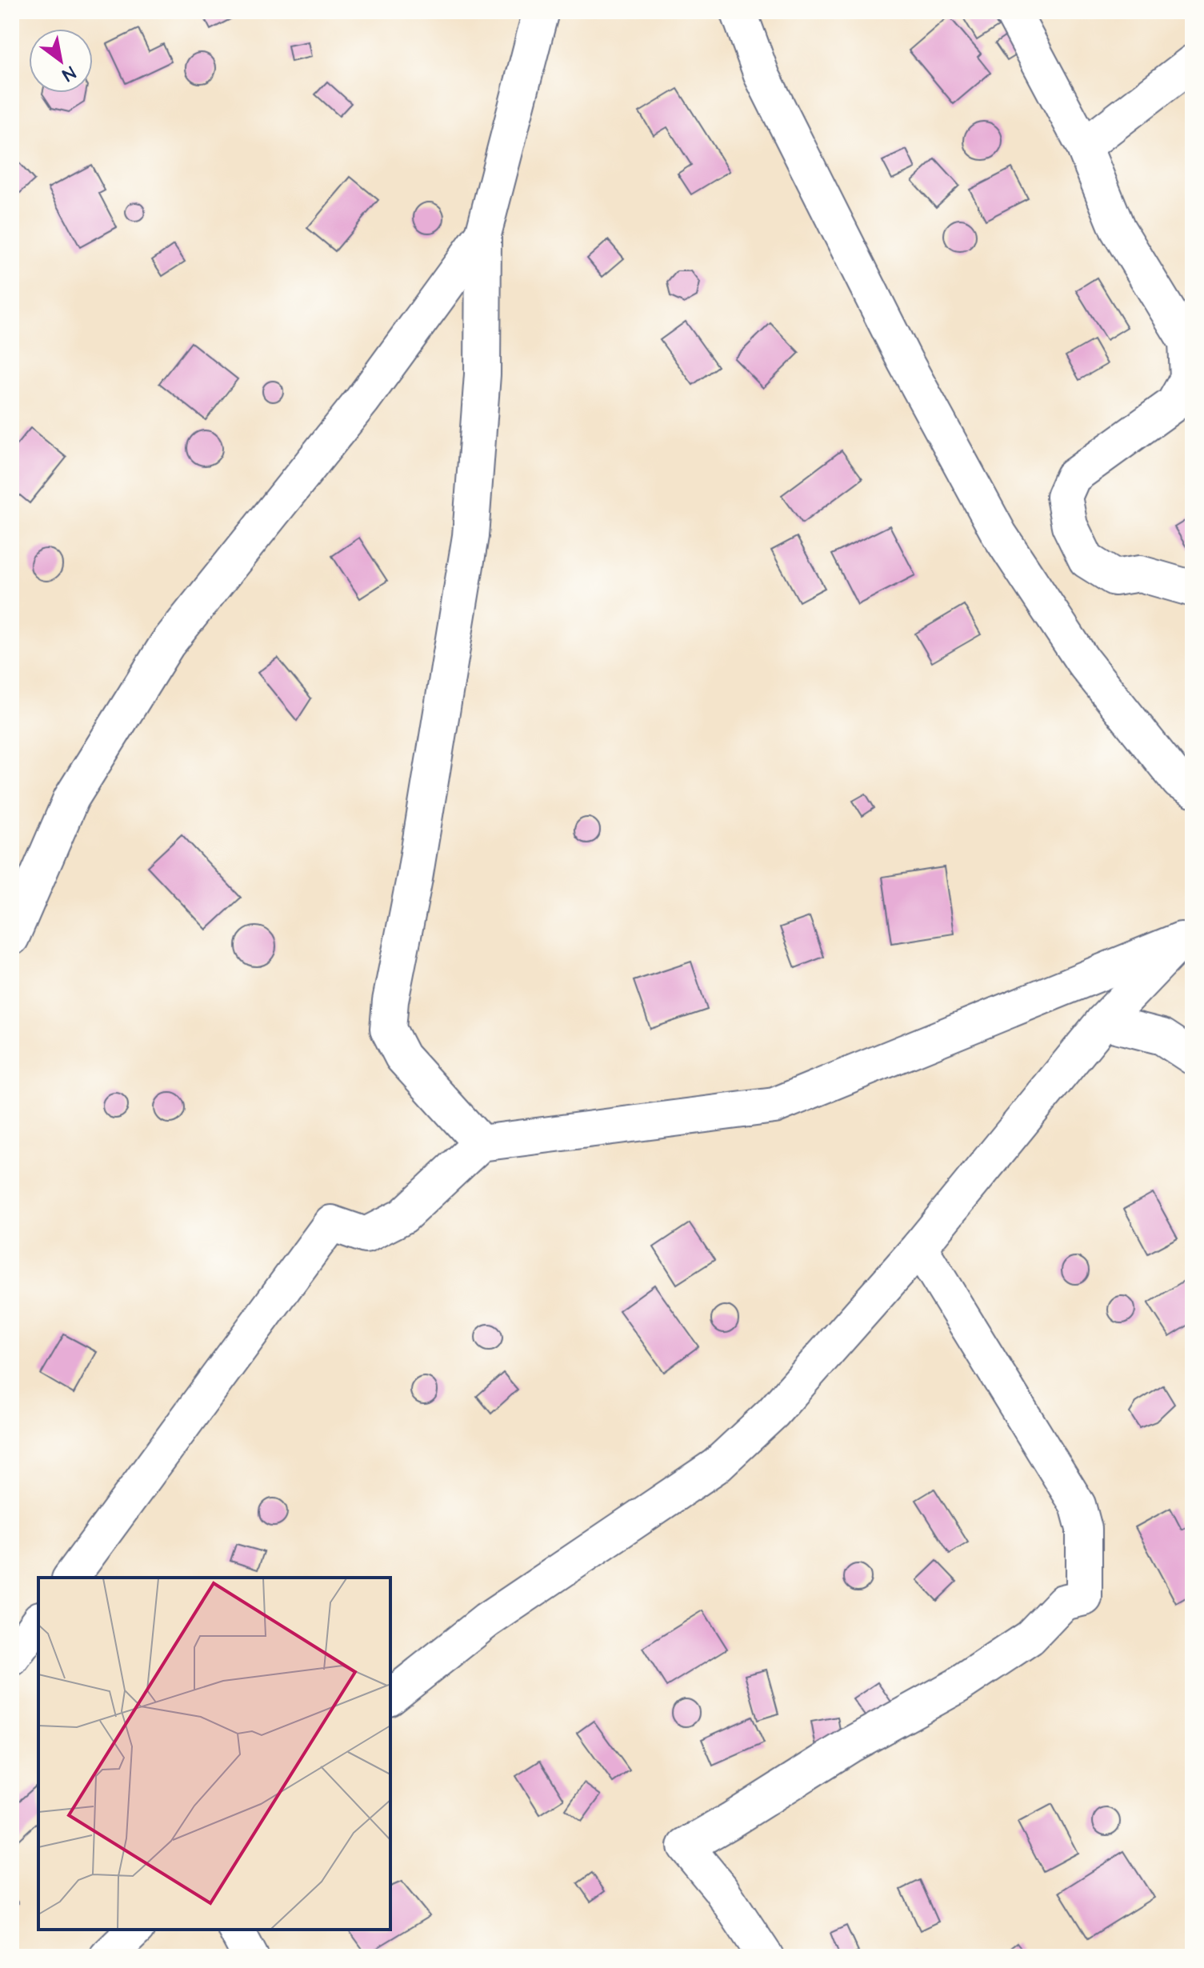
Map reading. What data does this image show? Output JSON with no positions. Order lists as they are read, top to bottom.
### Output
{
  "north": "bottom right"
}
